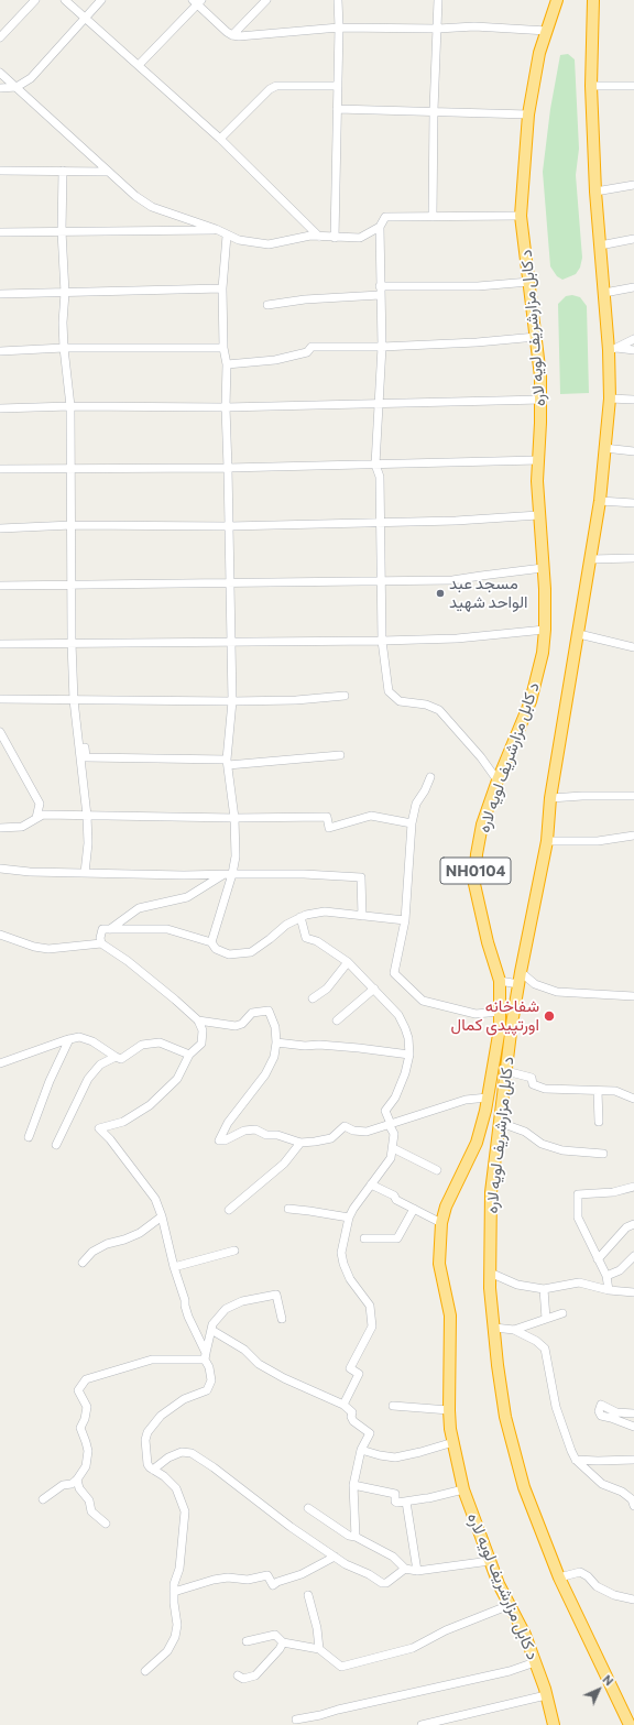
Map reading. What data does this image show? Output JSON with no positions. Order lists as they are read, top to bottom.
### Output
{
  "streets": {
    "highway": ["د کابل مزارشریف لویه لاره", "NH0104"]
  },
  "places": ["مسجد عبد الواحد شهید", "شفاخانه اورتپیدی کمال"],
  "north": "top right"
}
